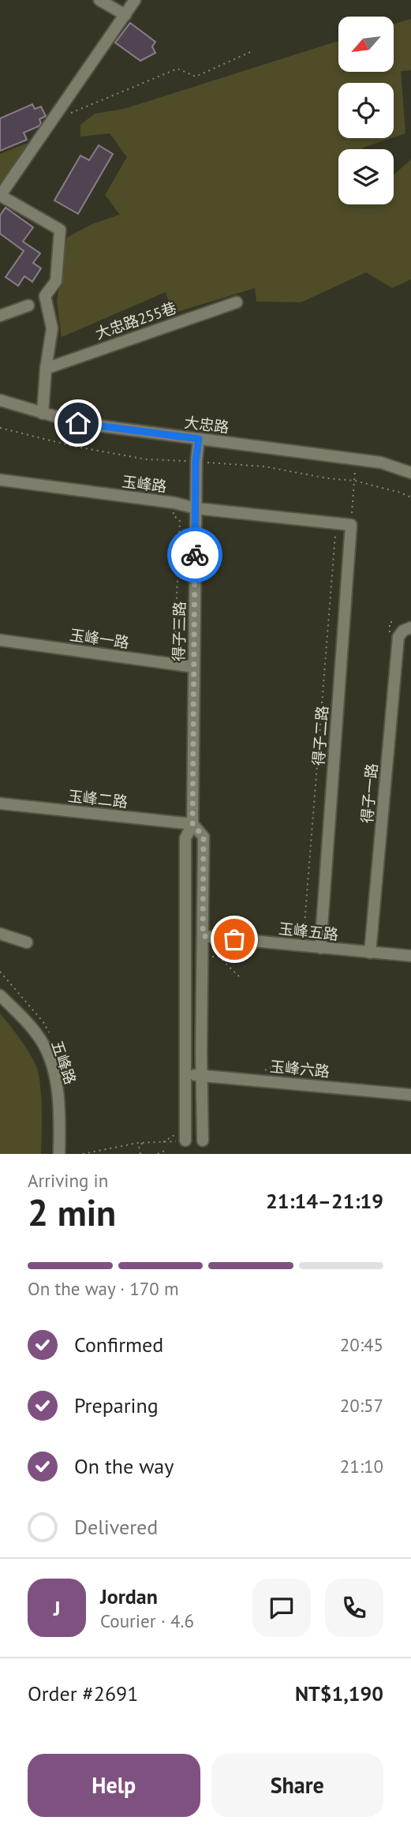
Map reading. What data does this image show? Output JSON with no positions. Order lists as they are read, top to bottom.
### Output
{
  "streets": {
    "street": [
      "大忠路255巷",
      "大忠路",
      "玉峰路",
      "得子三路",
      "玉峰一路",
      "得子二路",
      "得子一路",
      "玉峰二路",
      "玉峰五路",
      "五峰路",
      "玉峰六路"
    ]
  },
  "crossings": [
    ["大忠路", "得子三路"],
    ["玉峰路", "得子三路"],
    ["玉峰路", "得子二路"],
    ["得子三路", "玉峰一路"],
    ["得子三路", "玉峰二路"],
    ["得子二路", "玉峰五路"],
    ["得子一路", "玉峰五路"]
  ],
  "north": "bottom left",
  "page": {
    "heading": ["2 min", "Arriving in", "21:14–21:19"],
    "panel": [
      "Jordan",
      "Courier · 4.6",
      "Order #2691",
      "NT$1,190"
    ],
    "bar": "On the way · 170 m",
    "list": [
      ["Confirmed", "20:45"],
      ["Preparing", "20:57"],
      ["On the way", "21:10"],
      "Delivered"
    ],
    "round": "J",
    "buttons": ["Help", "Share"]
  }
}
